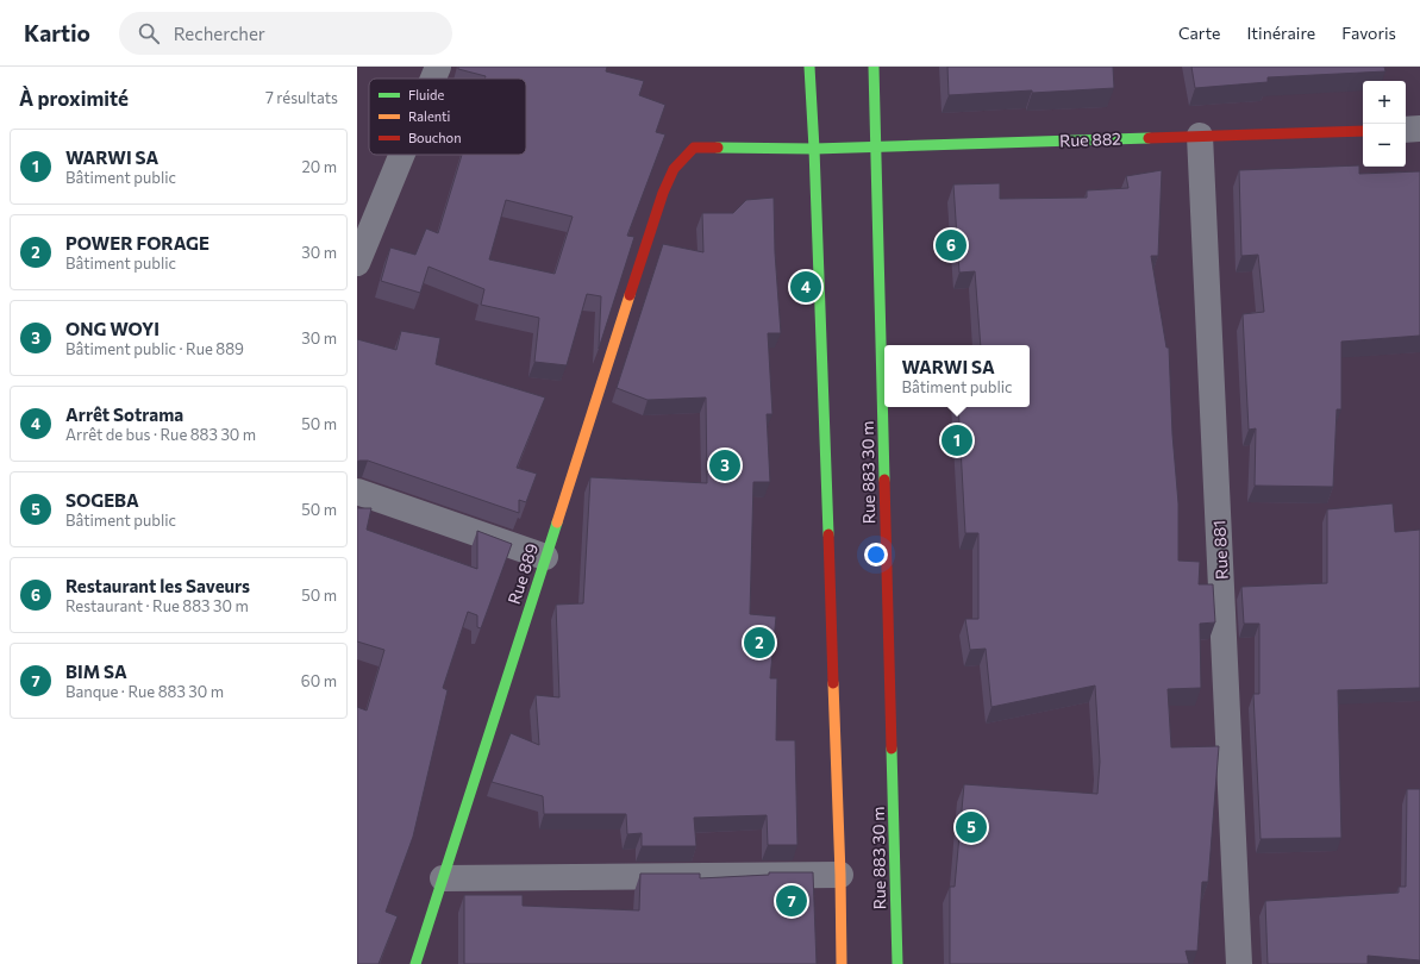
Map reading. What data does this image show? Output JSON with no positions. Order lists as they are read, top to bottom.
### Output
{
  "streets": {
    "main road": ["Rue 882", "Rue 883 30 m", "Rue 889"],
    "street": ["Rue 881"]
  },
  "crossings": [
    ["Rue 882", "Rue 883 30 m"],
    ["Rue 882", "Rue 881"],
    ["Rue 882", "Rue 889"]
  ],
  "legend": ["Fluide", "Ralenti", "Bouchon"],
  "page": {
    "header": "Kartio",
    "search": "Rechercher",
    "nav": ["Carte", "Itinéraire", "Favoris"],
    "heading": ["À proximité", "7 résultats"],
    "map_buttons": ["+", "−"],
    "list": [
      {
        "mark": "1",
        "name": "WARWI SA",
        "note": "Bâtiment public",
        "value": "20 m"
      },
      {
        "mark": "2",
        "name": "POWER FORAGE",
        "note": "Bâtiment public",
        "value": "30 m"
      },
      {
        "mark": "3",
        "name": "ONG WOYI",
        "note": "Bâtiment public · Rue 889",
        "value": "30 m"
      },
      {
        "mark": "4",
        "name": "Arrêt Sotrama",
        "note": "Arrêt de bus · Rue 883 30 m",
        "value": "50 m"
      },
      {
        "mark": "5",
        "name": "SOGEBA",
        "note": "Bâtiment public",
        "value": "50 m"
      },
      {
        "mark": "6",
        "name": "Restaurant les Saveurs",
        "note": "Restaurant · Rue 883 30 m",
        "value": "50 m"
      },
      {
        "mark": "7",
        "name": "BIM SA",
        "note": "Banque · Rue 883 30 m",
        "value": "60 m"
      }
    ],
    "pins": [
      "6",
      "4",
      "1",
      "3",
      "2",
      "5",
      "7"
    ],
    "popup": ["WARWI SA", "Bâtiment public"]
  }
}
